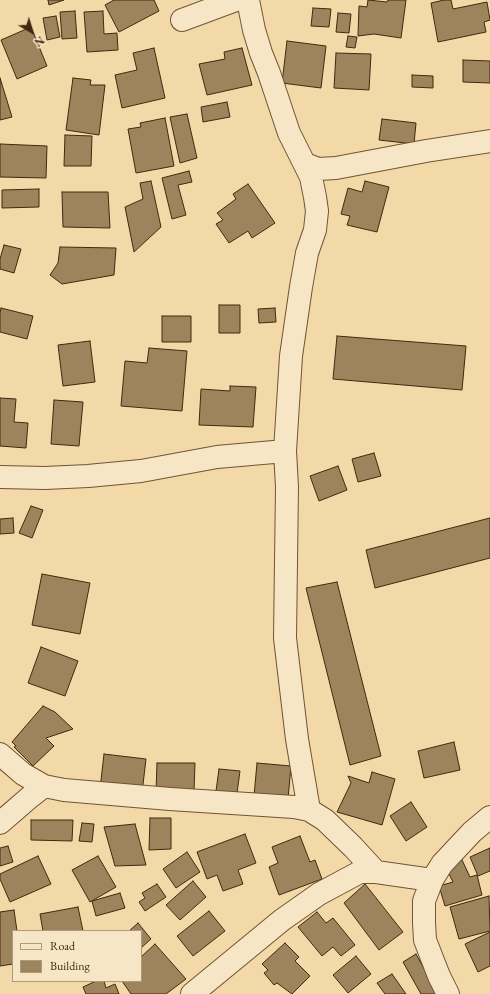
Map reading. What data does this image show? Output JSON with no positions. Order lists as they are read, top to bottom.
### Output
{
  "legend": ["Road", "Building"],
  "north": "bottom right"
}
